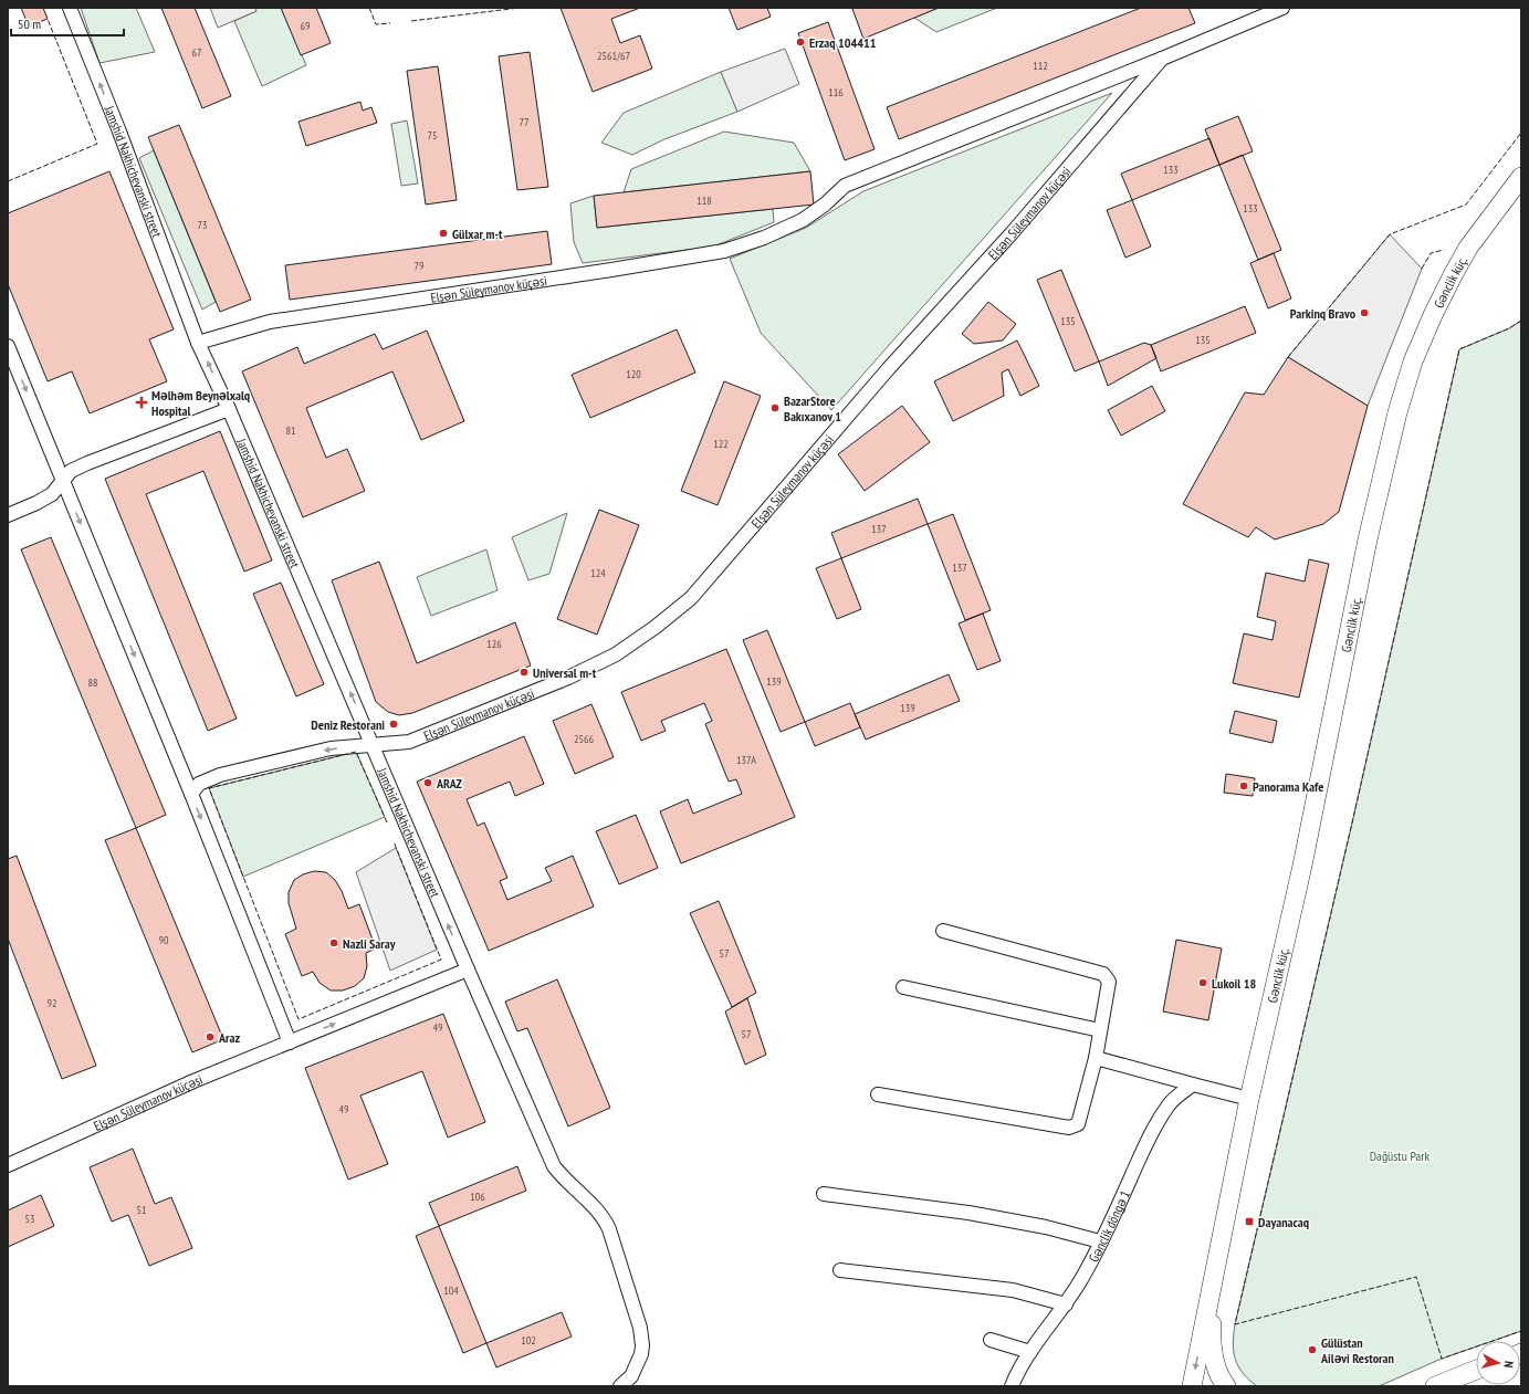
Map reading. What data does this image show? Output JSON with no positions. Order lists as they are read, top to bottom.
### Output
{
  "streets": {
    "main road": ["Gənclik küç."],
    "street": ["Jamshid Nakhichevanski street", "Elşən Süleymanov küçəsi", "Gənclik döngə 1"]
  },
  "crossings": [
    ["Jamshid Nakhichevanski street", "Elşən Süleymanov küçəsi"]
  ],
  "one_way": ["Jamshid Nakhichevanski street"],
  "parks": ["Dağüstu Park"],
  "places": {
    "other": [
      "Erzaq 104411",
      "Gülxar m-t",
      "Parkinq Bravo",
      "BazarStore Bakıxanov 1",
      "Universal m-t",
      "Deniz Restorani",
      "ARAZ",
      "Panorama Kafe",
      "Nazli Saray",
      "Lukoil 18",
      "Araz",
      "Gülüstan Ailəvi Restoran"
    ],
    "health": ["Məlhəm Beynəlxalq Hospital"],
    "transit": ["Dayanacaq"]
  },
  "house_numbers": [
    "69",
    "67",
    "2561/67",
    "112",
    "116",
    "77",
    "75",
    "133",
    "118",
    "133",
    "73",
    "79",
    "135",
    "135",
    "120",
    "81",
    "122",
    "137",
    "137",
    "124",
    "126",
    "139",
    "88",
    "139",
    "2566",
    "137A",
    "90",
    "57",
    "92",
    "49",
    "57",
    "49",
    "106",
    "51",
    "53",
    "104",
    "102"
  ],
  "scale_bar": "50 m",
  "north": "right"
}
